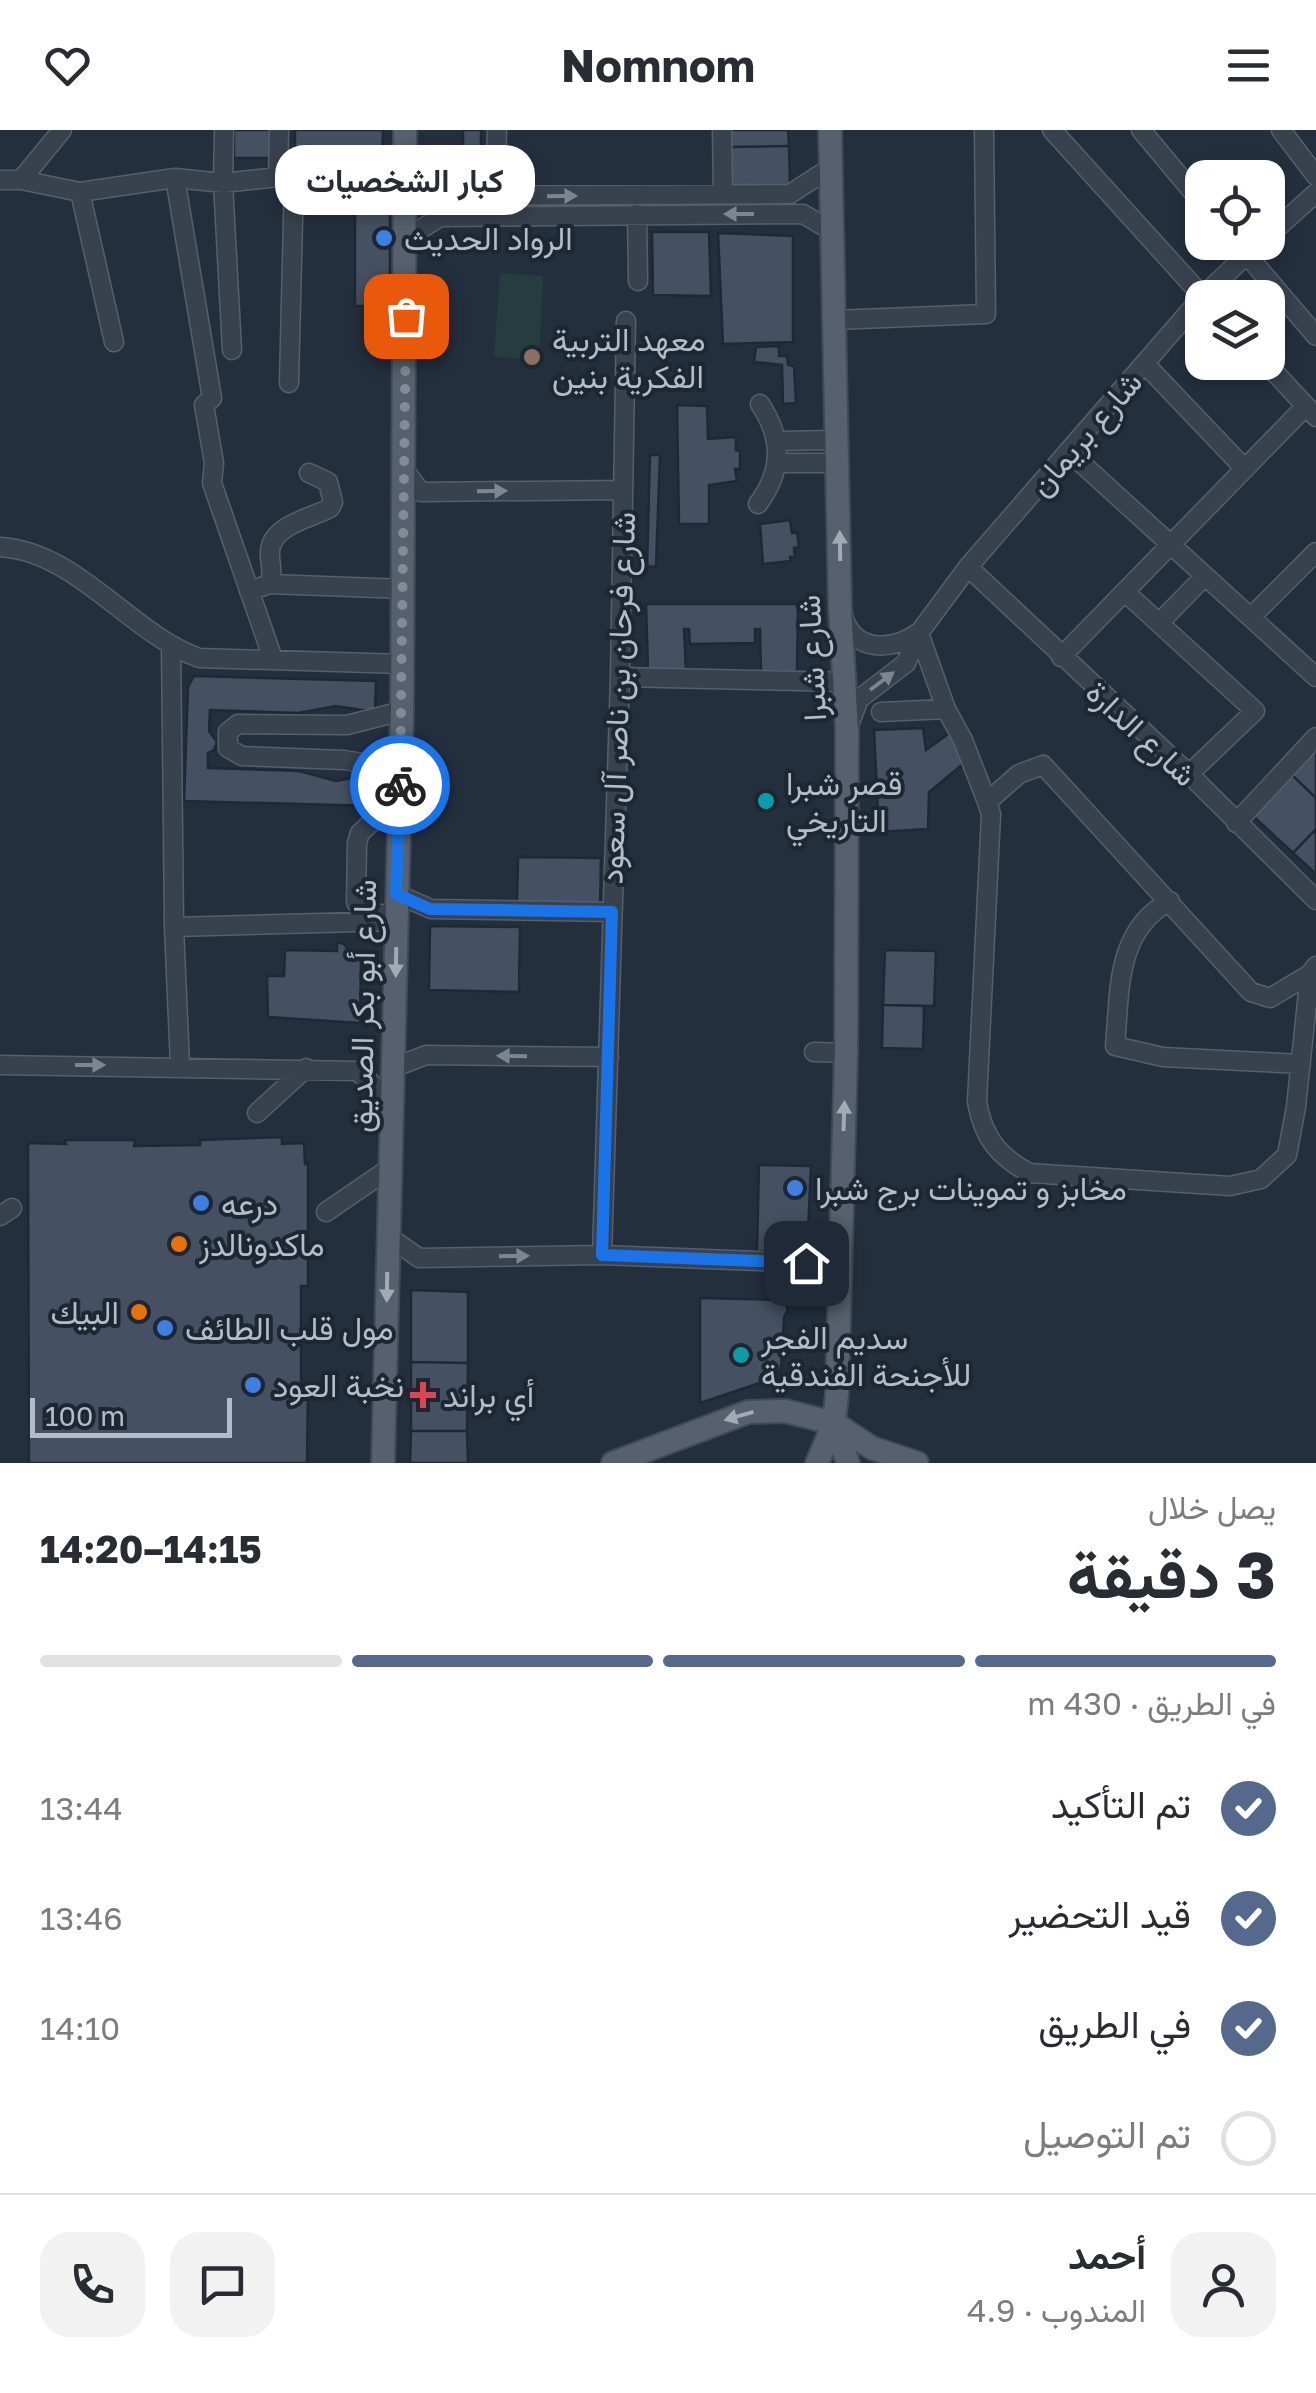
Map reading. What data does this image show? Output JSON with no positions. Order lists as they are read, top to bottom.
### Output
{
  "streets": {
    "main road": ["شارع شبرا", "شارع أبو بكر الصديق"],
    "street": ["شارع بريمان", "شارع فرحان بن ناصر آل سعود", "شارع الدارة"]
  },
  "crossings": [
    ["شارع بريمان", "شارع شبرا"],
    ["شارع بريمان", "شارع الدارة"]
  ],
  "places": {
    "other": [
      "الرواد الحديث",
      "كبار الشخصيات",
      "معهد التربية الفكرية بنين",
      "قصر شبرا التاريخي",
      "مخابز و تموينات برج شبرا",
      "درعه",
      "ماكدونالدز",
      "البيك",
      "مول قلب الطائف",
      "سديم الفجر للأجنحة الفندقية",
      "نخبة العود"
    ],
    "health": ["أي براند"]
  },
  "scale_bar": "100 m",
  "page": {
    "header": "Nomnom",
    "bubble": "كبار الشخصيات",
    "scale": "100 m",
    "heading": ["3 دقيقة", "يصل خلال", "14:15–14:20"],
    "panel": ["أحمد", "المندوب · 4.9"],
    "bar": "في الطريق · 430 m",
    "list": [
      ["تم التأكيد", "13:44"],
      ["قيد التحضير", "13:46"],
      ["في الطريق", "14:10"],
      "تم التوصيل"
    ]
  }
}
